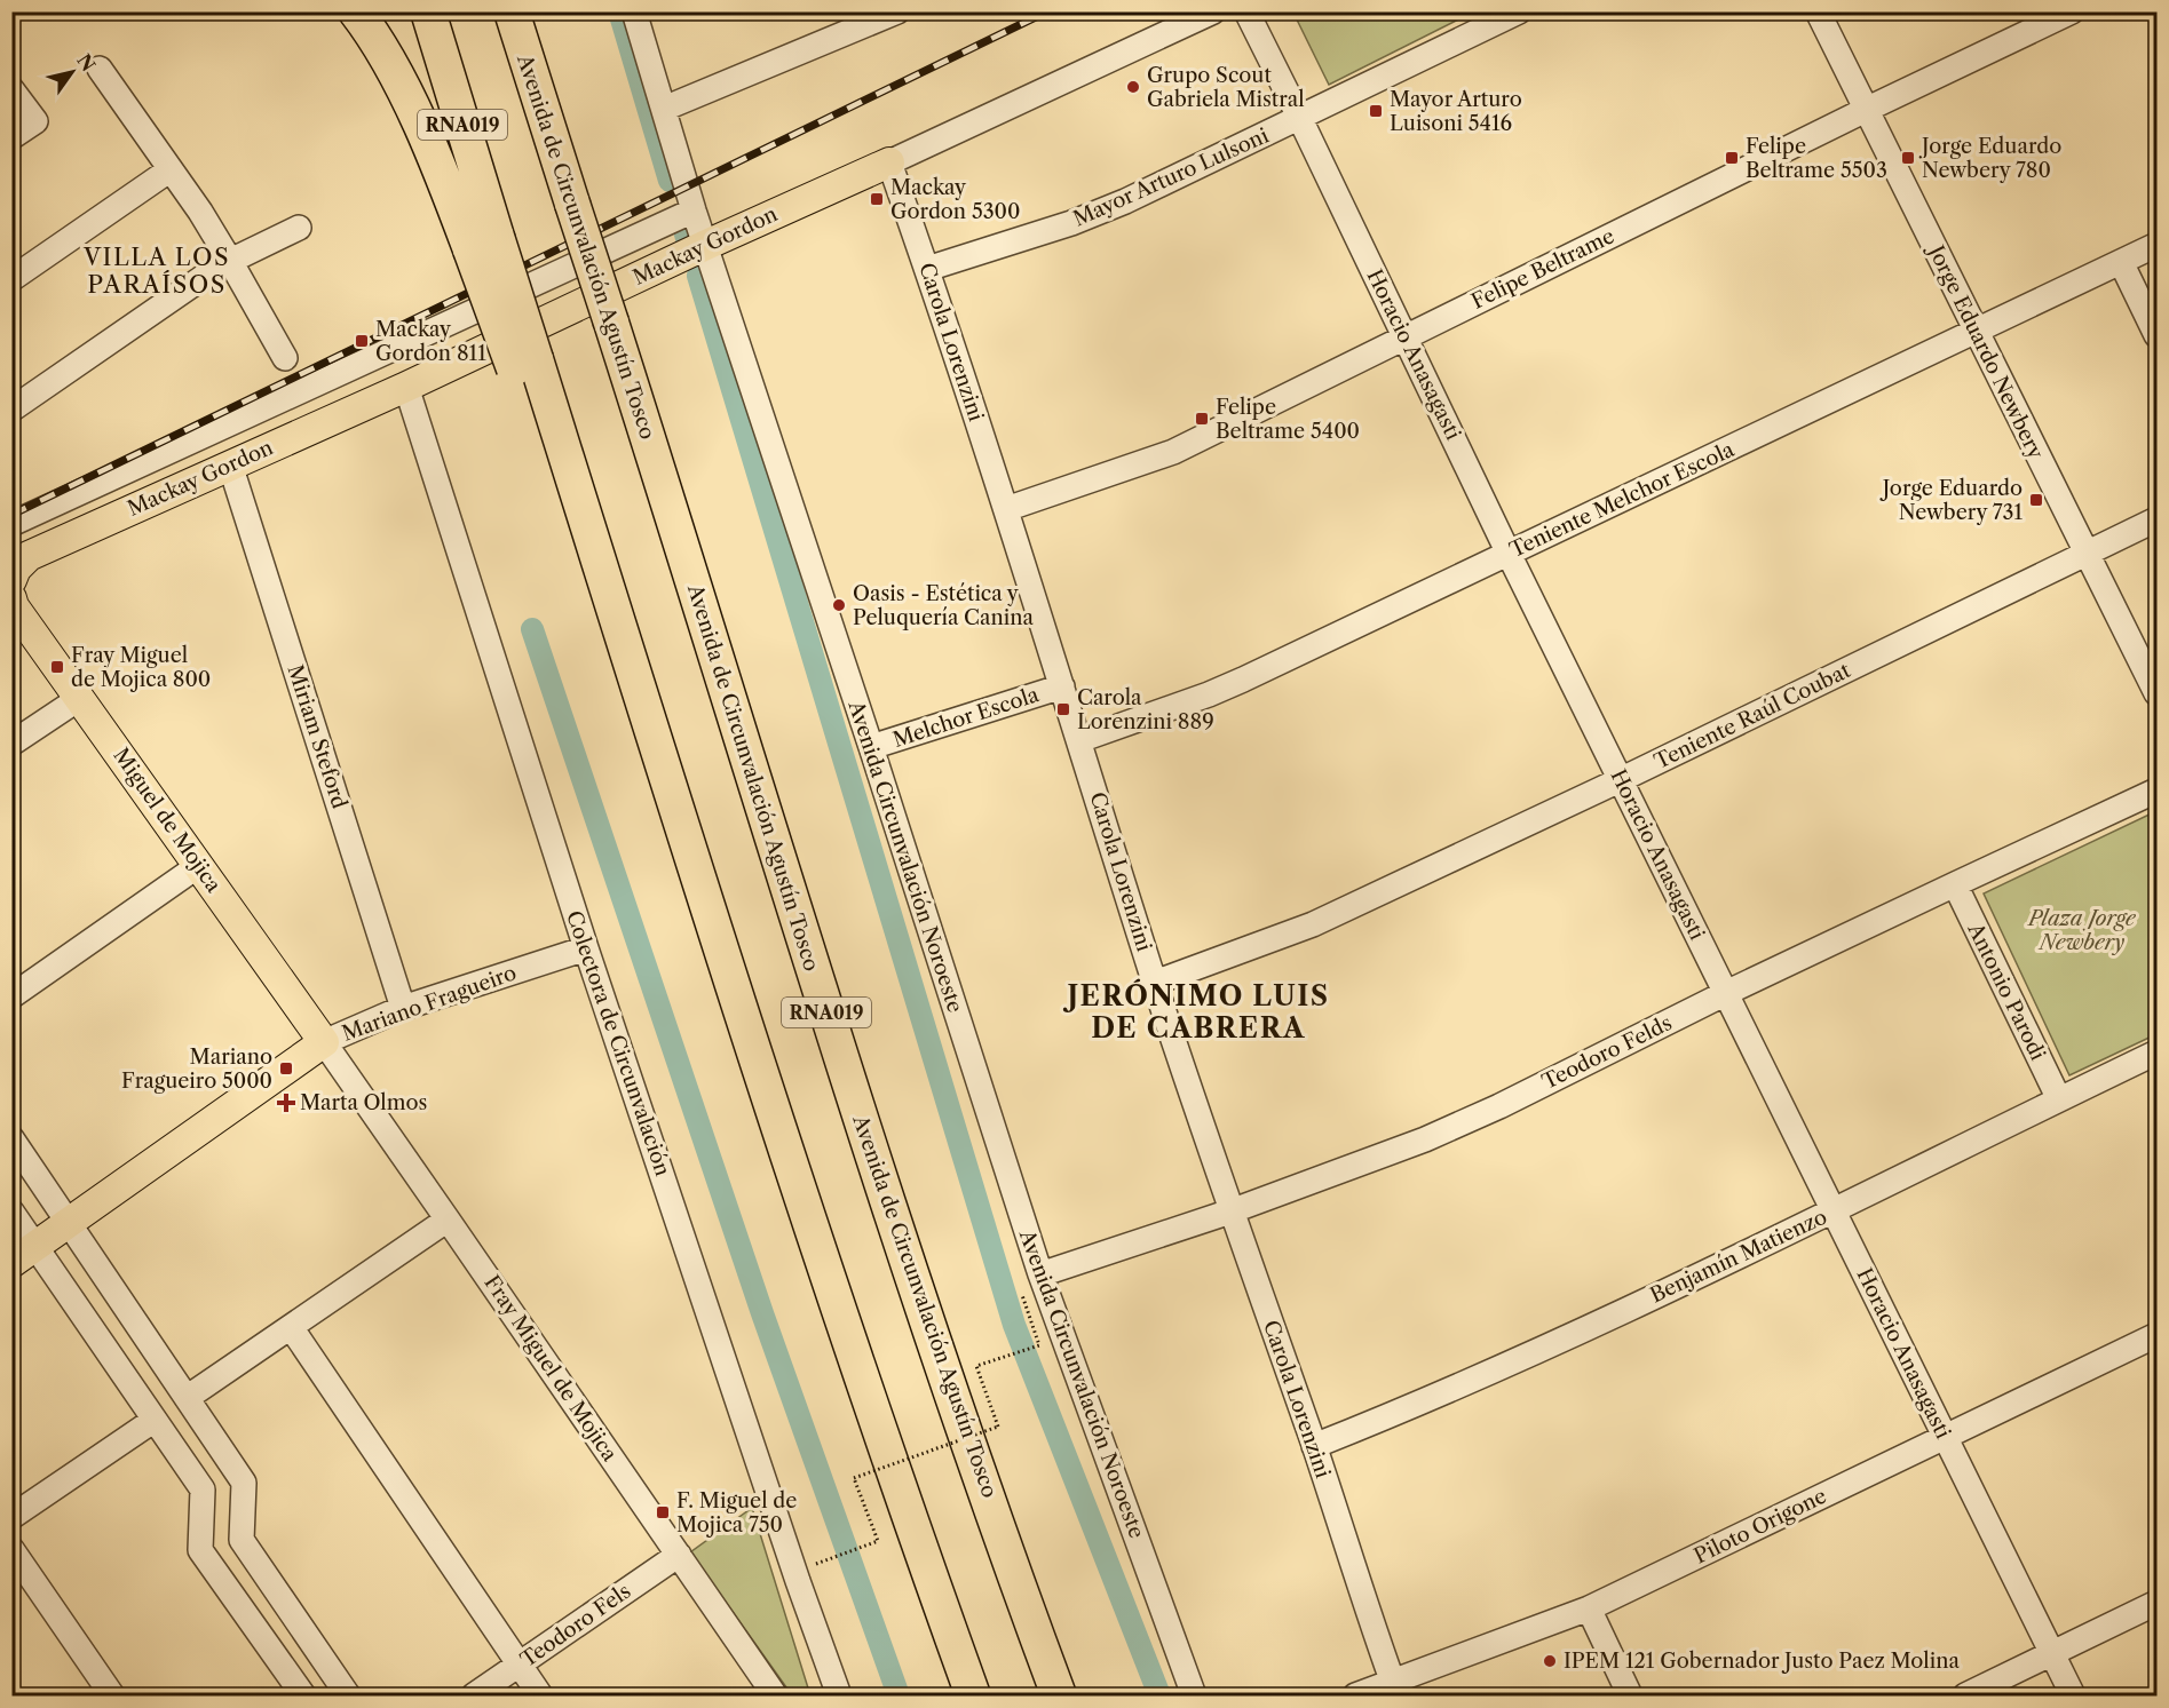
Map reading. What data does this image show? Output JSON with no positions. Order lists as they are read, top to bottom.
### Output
{
  "streets": {
    "highway": ["RNA019", "Avenida de Circunvalación Agustín Tosco"],
    "main road": ["Mackay Gordon", "Miguel de Mojica", "Mariano Fragueiro"],
    "street": [
      "Mayor Arturo Lulsoni",
      "Felipe Beltrame",
      "Carola Lorenzini",
      "Jorge Eduardo Newbery",
      "Horacio Anasagasti",
      "Teniente Melchor Escola",
      "Teniente Raúl Coubat",
      "Melchor Escola",
      "Miriam Steford",
      "Avenida Circunvalación Noroeste",
      "Antonio Parodi",
      "Colectora de Circunvalación",
      "Teodoro Felds",
      "Benjamín Matienzo",
      "Fray Miguel de Mojica",
      "Piloto Origone",
      "Teodoro Fels"
    ]
  },
  "crossings": [
    ["Mayor Arturo Lulsoni", "Carola Lorenzini"],
    ["Mayor Arturo Lulsoni", "Horacio Anasagasti"],
    ["Mackay Gordon", "Carola Lorenzini"],
    ["Mackay Gordon", "Miriam Steford"],
    ["Mackay Gordon", "Avenida Circunvalación Noroeste"],
    ["Mackay Gordon", "Colectora de Circunvalación"],
    ["Felipe Beltrame", "Carola Lorenzini"],
    ["Felipe Beltrame", "Jorge Eduardo Newbery"],
    ["Felipe Beltrame", "Horacio Anasagasti"],
    ["Carola Lorenzini", "Teniente Melchor Escola"],
    ["Carola Lorenzini", "Teniente Raúl Coubat"],
    ["Carola Lorenzini", "Melchor Escola"],
    ["Carola Lorenzini", "Teodoro Felds"],
    ["Carola Lorenzini", "Benjamín Matienzo"],
    ["Carola Lorenzini", "Piloto Origone"],
    ["Jorge Eduardo Newbery", "Teniente Melchor Escola"],
    ["Jorge Eduardo Newbery", "Teniente Raúl Coubat"],
    ["Horacio Anasagasti", "Teniente Melchor Escola"],
    ["Horacio Anasagasti", "Teniente Raúl Coubat"],
    ["Horacio Anasagasti", "Teodoro Felds"],
    ["Horacio Anasagasti", "Benjamín Matienzo"],
    ["Horacio Anasagasti", "Piloto Origone"],
    ["Melchor Escola", "Avenida Circunvalación Noroeste"],
    ["Miriam Steford", "Mariano Fragueiro"],
    ["Miguel de Mojica", "Mariano Fragueiro"],
    ["Miguel de Mojica", "Fray Miguel de Mojica"],
    ["Avenida Circunvalación Noroeste", "Teodoro Felds"],
    ["Antonio Parodi", "Teodoro Felds"],
    ["Antonio Parodi", "Benjamín Matienzo"],
    ["Mariano Fragueiro", "Colectora de Circunvalación"],
    ["Mariano Fragueiro", "Fray Miguel de Mojica"],
    ["Fray Miguel de Mojica", "Teodoro Fels"]
  ],
  "districts": ["VILLA LOS PARAÍSOS", "JERÓNIMO LUIS DE CABRERA"],
  "parks": ["Plaza Jorge Newbery"],
  "places": {
    "other": ["Grupo Scout Gabriela Mistral", "Oasis - Estética y Peluquería Canina", "IPEM 121 Gobernador Justo Paez Molina"],
    "transit": [
      "Mayor Arturo Luisoni 5416",
      "Felipe Beltrame 5503",
      "Jorge Eduardo Newbery 780",
      "Mackay Gordon 5300",
      "Mackay Gordon 811",
      "Felipe Beltrame 5400",
      "Jorge Eduardo Newbery 731",
      "Fray Miguel de Mojica 800",
      "Carola Lorenzini 889",
      "Mariano Fragueiro 5000",
      "F. Miguel de Mojica 750"
    ],
    "health": ["Marta Olmos"]
  },
  "north": "top right"
}
